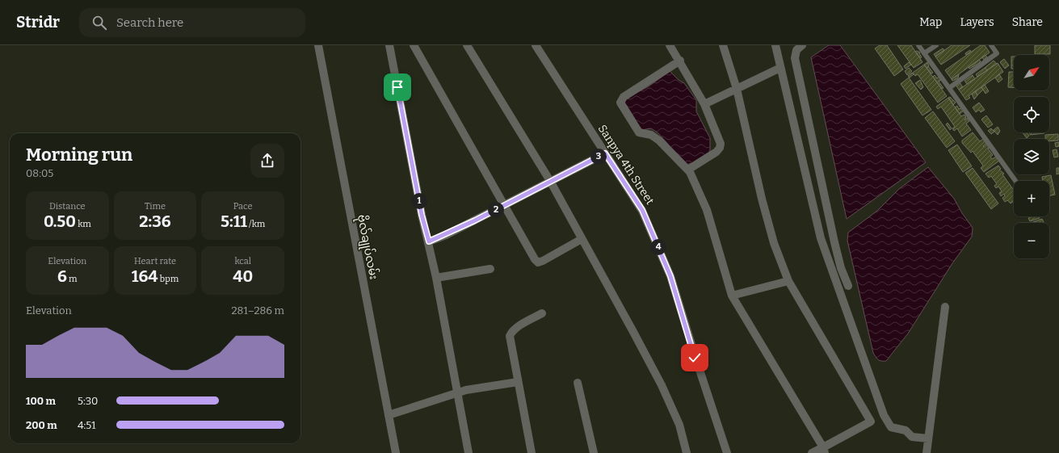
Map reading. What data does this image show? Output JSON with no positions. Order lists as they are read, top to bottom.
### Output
{
  "streets": {
    "street": ["Sanpya 4th Street", "ဗိုလ်ချုပ်လမ်း"]
  },
  "north": "top right",
  "page": {
    "header": "Stridr",
    "search": "Search here",
    "nav": ["Map", "Layers", "Share"],
    "map_buttons": ["+", "−"],
    "heading": ["Morning run", "08:05"],
    "pins": [
      "3",
      "1",
      "2",
      "4"
    ],
    "stats": [
      ["Distance", "0.50 km"],
      ["Time", "2:36"],
      ["Pace", "5:11 /km"],
      ["Elevation", "6 m"],
      ["Heart rate", "164 bpm"],
      ["kcal", "40"]
    ],
    "chart": ["Elevation", "281–286 m"],
    "list": [
      {
        "name": "100 m",
        "note": "5:30"
      },
      {
        "name": "200 m",
        "note": "4:51"
      }
    ]
  }
}
